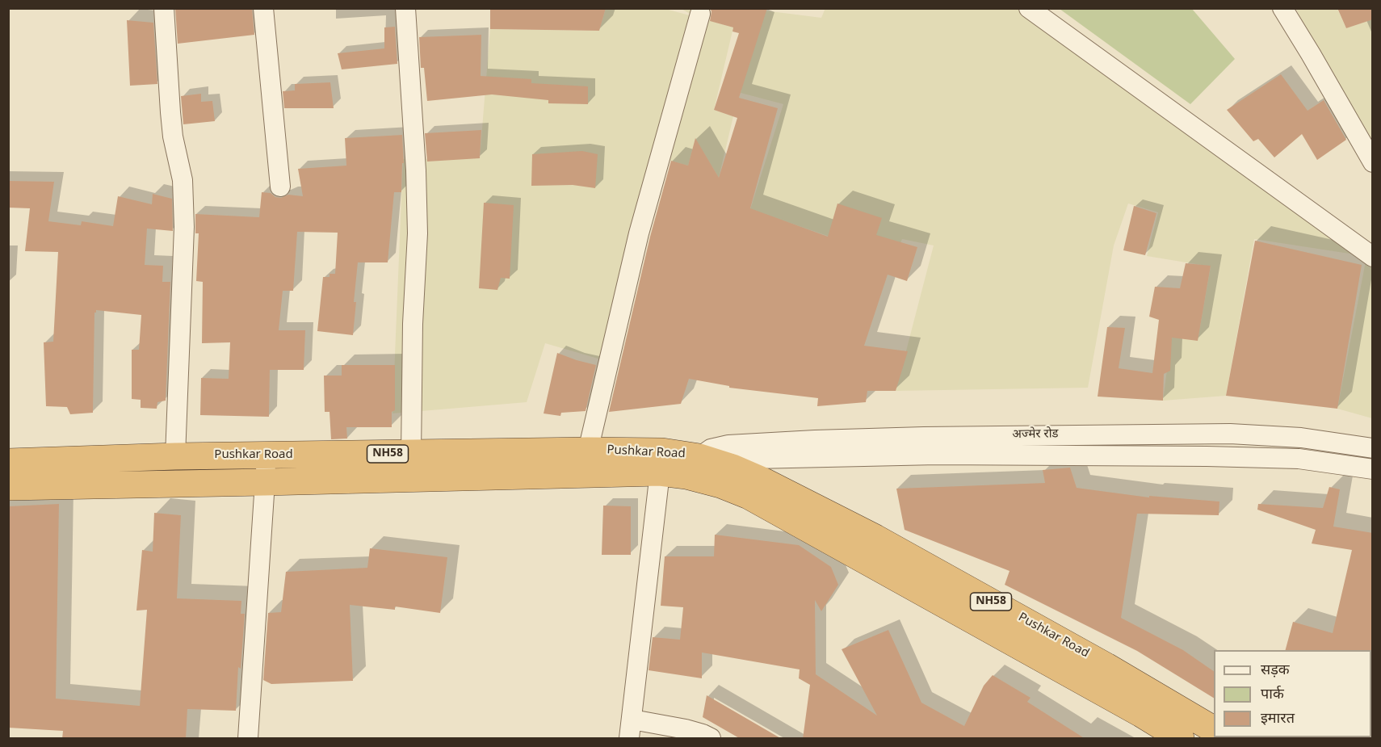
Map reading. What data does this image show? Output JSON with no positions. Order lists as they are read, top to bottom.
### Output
{
  "streets": {
    "highway": ["Pushkar Road", "NH58"],
    "street": ["अज्मेर रोड"]
  },
  "crossings": [
    ["अज्मेर रोड", "Pushkar Road"]
  ],
  "legend": ["सड़क", "पार्क", "इमारत"]
}
